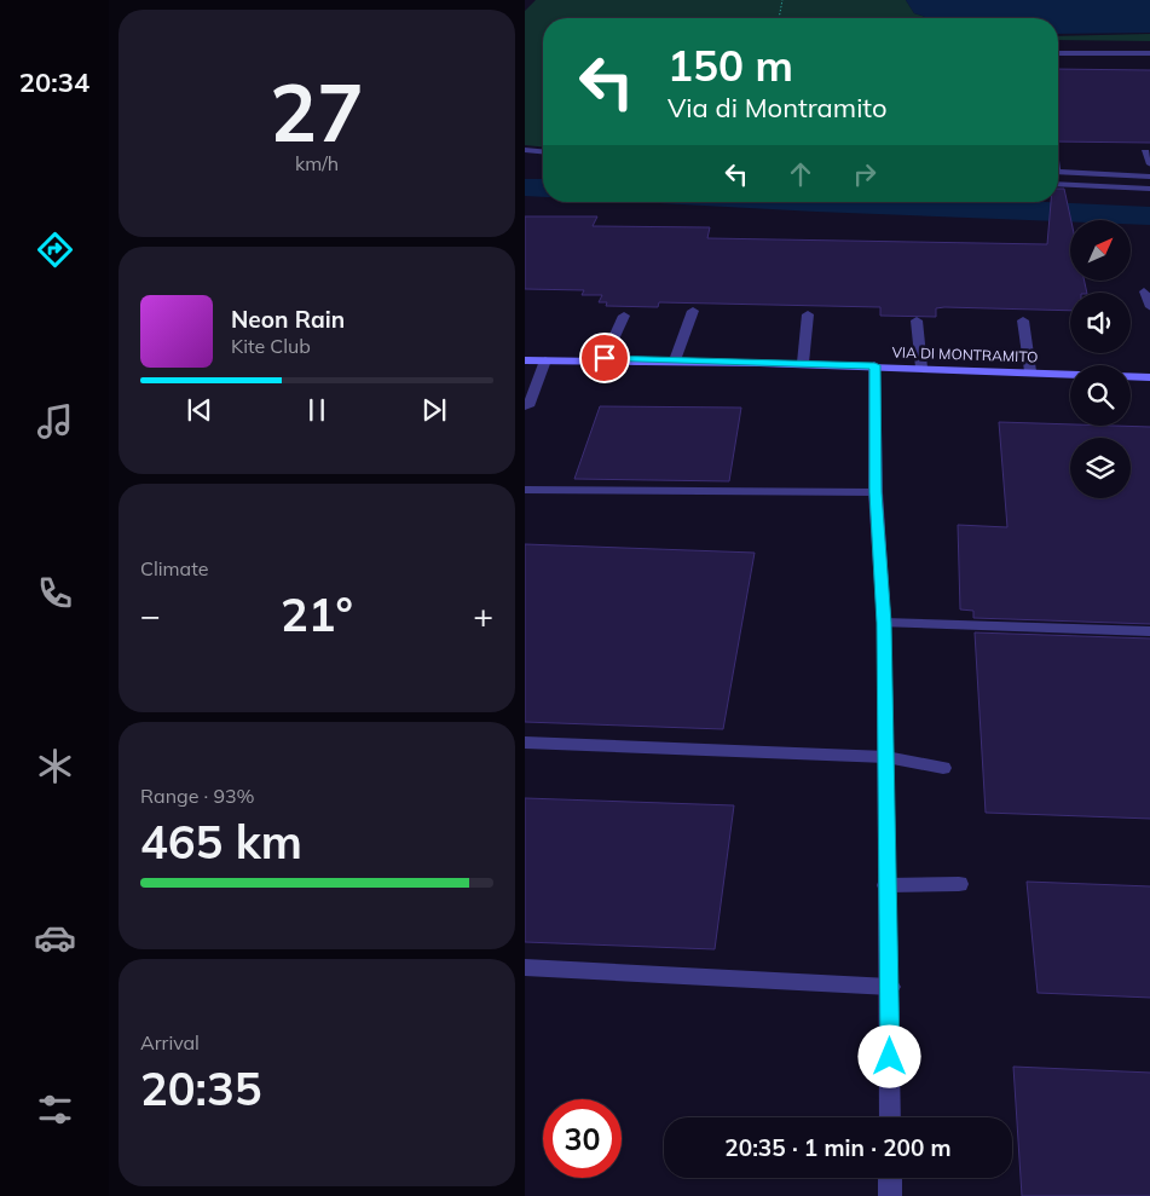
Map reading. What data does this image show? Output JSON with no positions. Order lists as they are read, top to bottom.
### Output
{
  "streets": {
    "main road": ["VIA DI MONTRAMITO"]
  },
  "north": "top right",
  "page": {
    "tabs": "20:34",
    "tile": [
      ["27", "km/h"],
      "Climate",
      ["Range · 93%", "465 km"],
      ["Arrival", "20:35"]
    ],
    "turn": ["150 m", "Via di Montramito"],
    "song": ["Neon Rain", "Kite Club"],
    "heat": ["−", "21°", "+"],
    "limit": "30",
    "trip": "20:35 · 1 min · 200 m"
  }
}
